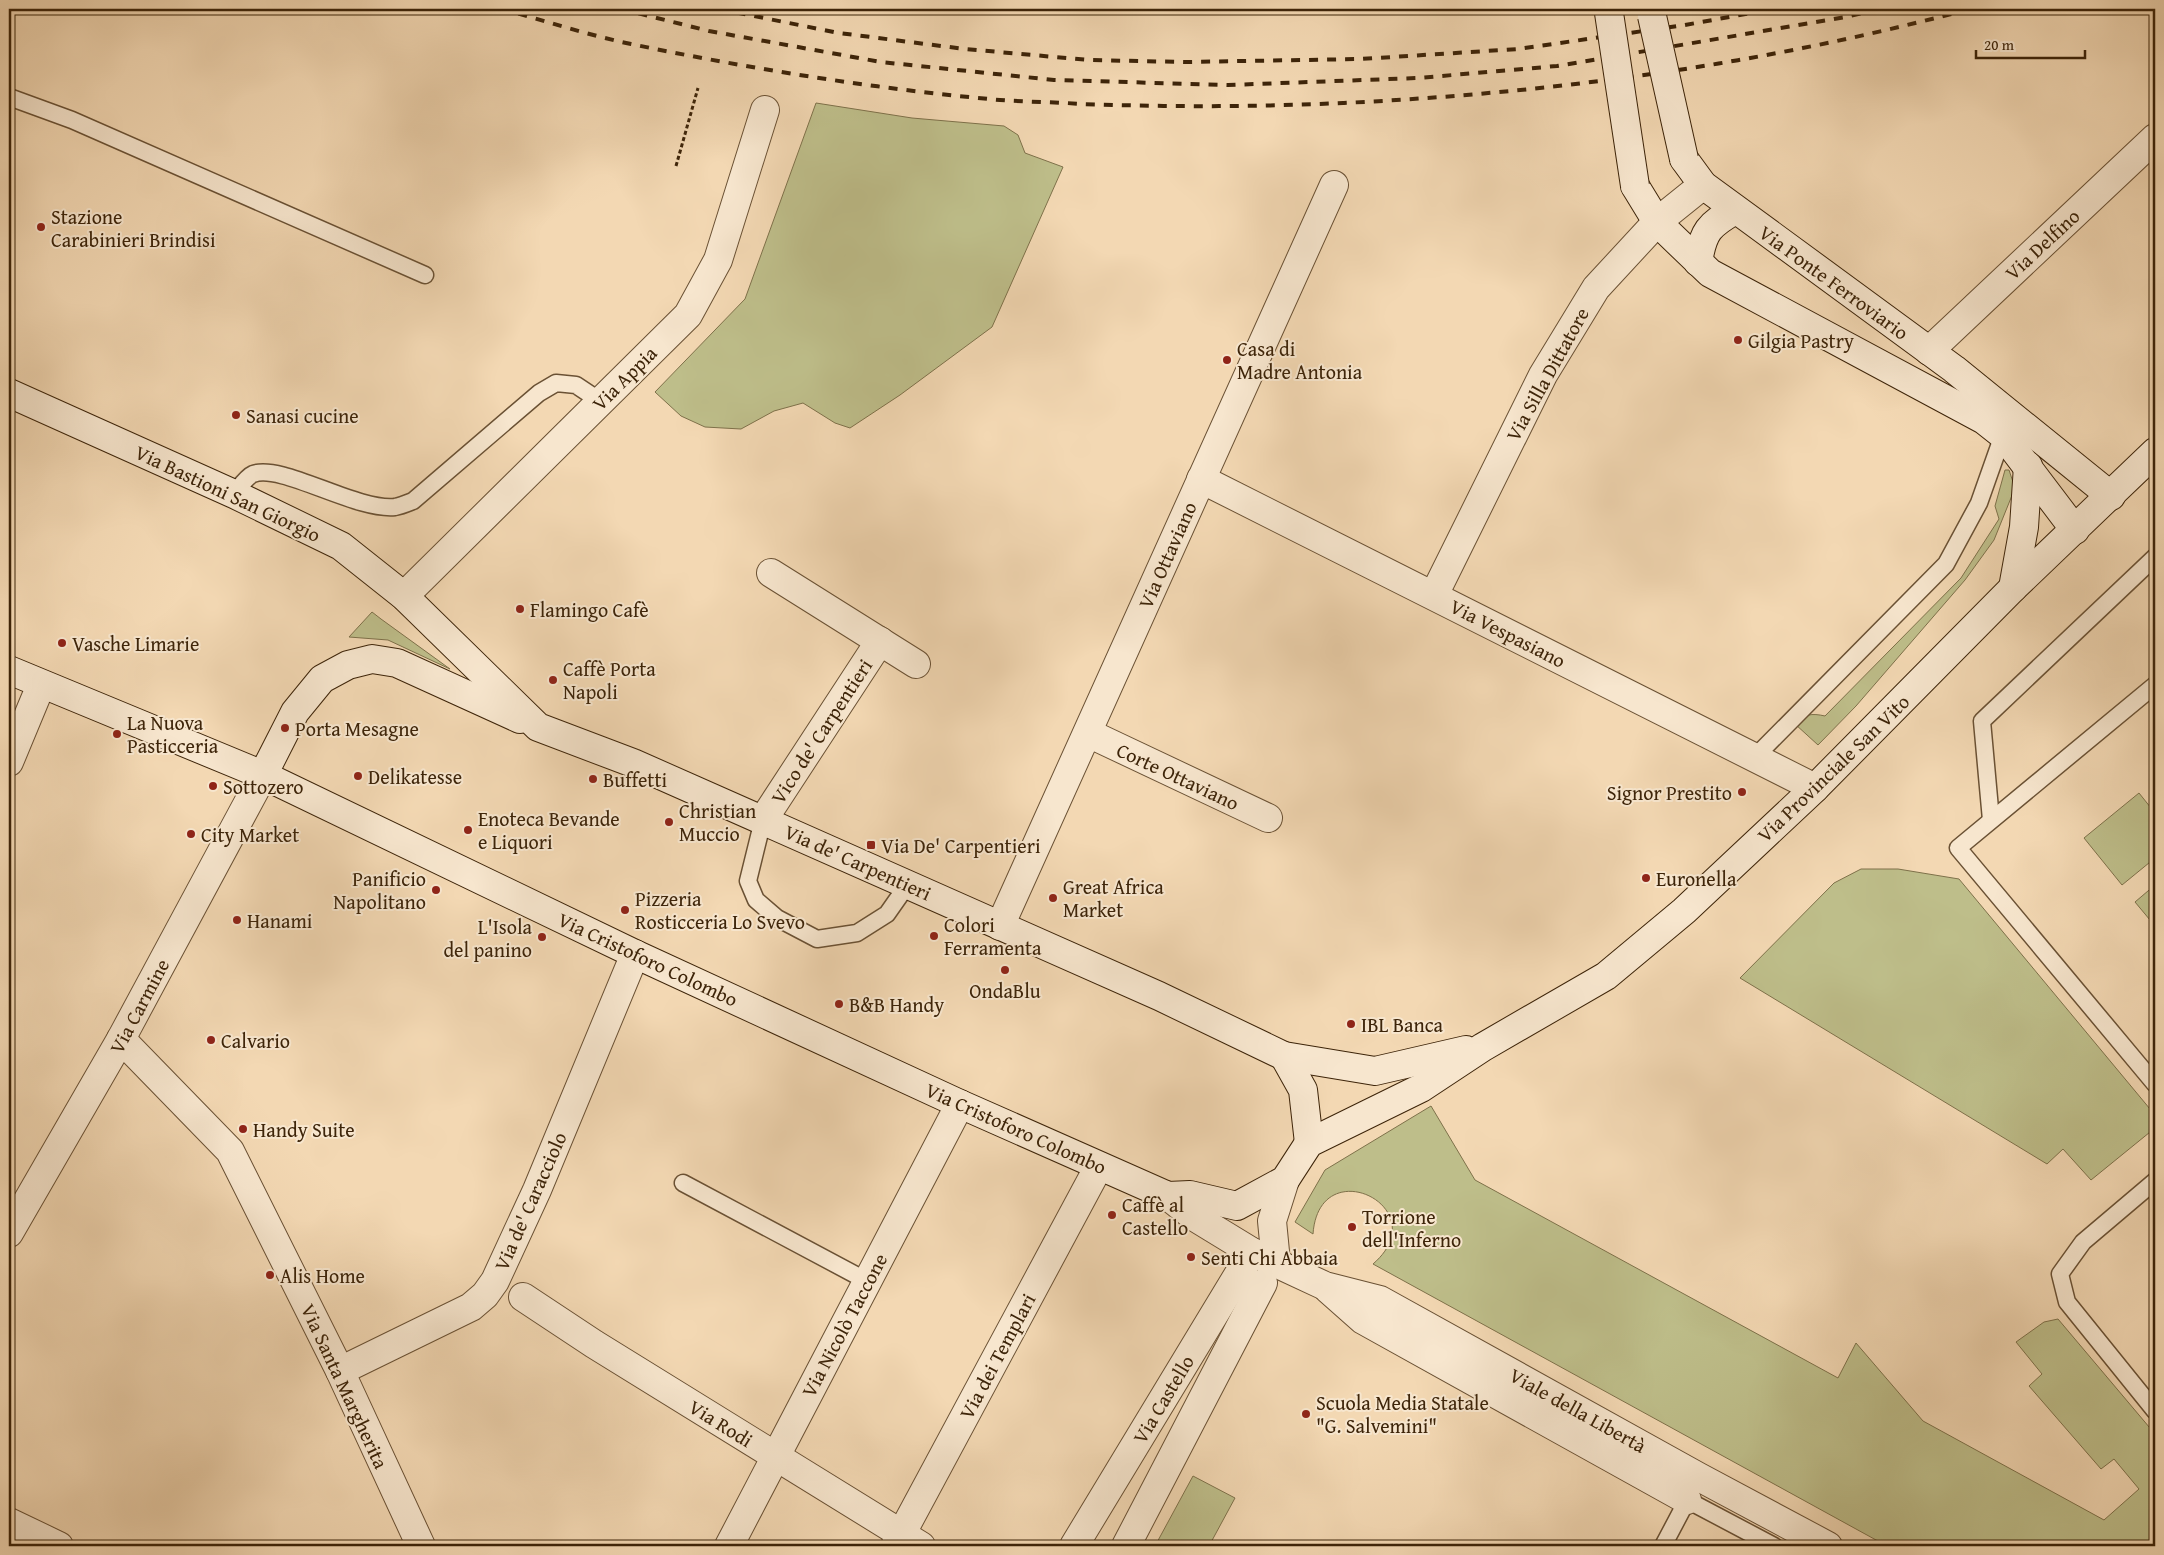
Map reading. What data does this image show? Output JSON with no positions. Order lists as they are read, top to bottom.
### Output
{
  "streets": {
    "street": [
      "Via Delfino",
      "Via Ponte Ferroviario",
      "Via Silla Dittatore",
      "Via Appia",
      "Via Bastioni San Giorgio",
      "Via Ottaviano",
      "Via Vespasiano",
      "Vico de' Carpentieri",
      "Via Provinciale San Vito",
      "Corte Ottaviano",
      "Via de' Carpentieri",
      "Via Cristoforo Colombo",
      "Via Carmine",
      "Via de' Caracciolo",
      "Via Nicolò Taccone",
      "Via dei Templari",
      "Via Santa Margherita",
      "Via Castello",
      "Viale della Libertà",
      "Via Rodi"
    ]
  },
  "crossings": [
    ["Via Delfino", "Via Ponte Ferroviario"],
    ["Via Ponte Ferroviario", "Via Silla Dittatore"],
    ["Via Ponte Ferroviario", "Via Provinciale San Vito"],
    ["Via Silla Dittatore", "Via Vespasiano"],
    ["Via Appia", "Via Bastioni San Giorgio"],
    ["Via Bastioni San Giorgio", "Via de' Carpentieri"],
    ["Via Ottaviano", "Via Vespasiano"],
    ["Via Ottaviano", "Corte Ottaviano"],
    ["Via Ottaviano", "Via de' Carpentieri"],
    ["Via Vespasiano", "Via Provinciale San Vito"],
    ["Vico de' Carpentieri", "Via de' Carpentieri"],
    ["Via Provinciale San Vito", "Via de' Carpentieri"],
    ["Via de' Carpentieri", "Via Cristoforo Colombo"],
    ["Via de' Carpentieri", "Via Carmine"],
    ["Via Cristoforo Colombo", "Via Carmine"],
    ["Via Cristoforo Colombo", "Via de' Caracciolo"],
    ["Via Cristoforo Colombo", "Via Nicolò Taccone"],
    ["Via Cristoforo Colombo", "Via dei Templari"],
    ["Via Cristoforo Colombo", "Via Castello"],
    ["Via Cristoforo Colombo", "Viale della Libertà"],
    ["Via Carmine", "Via Santa Margherita"],
    ["Via de' Caracciolo", "Via Santa Margherita"],
    ["Via Nicolò Taccone", "Via Rodi"],
    ["Via dei Templari", "Via Rodi"],
    ["Via Castello", "Viale della Libertà"]
  ],
  "places": {
    "other": [
      "Stazione Carabinieri Brindisi",
      "Gilgia Pastry",
      "Casa di Madre Antonia",
      "Sanasi cucine",
      "Flamingo Cafè",
      "Vasche Limarie",
      "Caffè Porta Napoli",
      "Porta Mesagne",
      "La Nuova Pasticceria",
      "Delikatesse",
      "Buffetti",
      "Sottozero",
      "Signor Prestito",
      "Christian Muccio",
      "Enoteca Bevande e Liquori",
      "City Market",
      "Euronella",
      "Panificio Napolitano",
      "Great Africa Market",
      "Pizzeria Rosticceria Lo Svevo",
      "Hanami",
      "Colori Ferramenta",
      "L'Isola del panino",
      "OndaBlu",
      "B&B Handy",
      "IBL Banca",
      "Calvario",
      "Handy Suite",
      "Caffè al Castello",
      "Torrione dell'Inferno",
      "Senti Chi Abbaia",
      "Alis Home",
      "Scuola Media Statale \"G. Salvemini\""
    ],
    "transit": ["Via De' Carpentieri"]
  },
  "scale_bar": "20 m"
}
